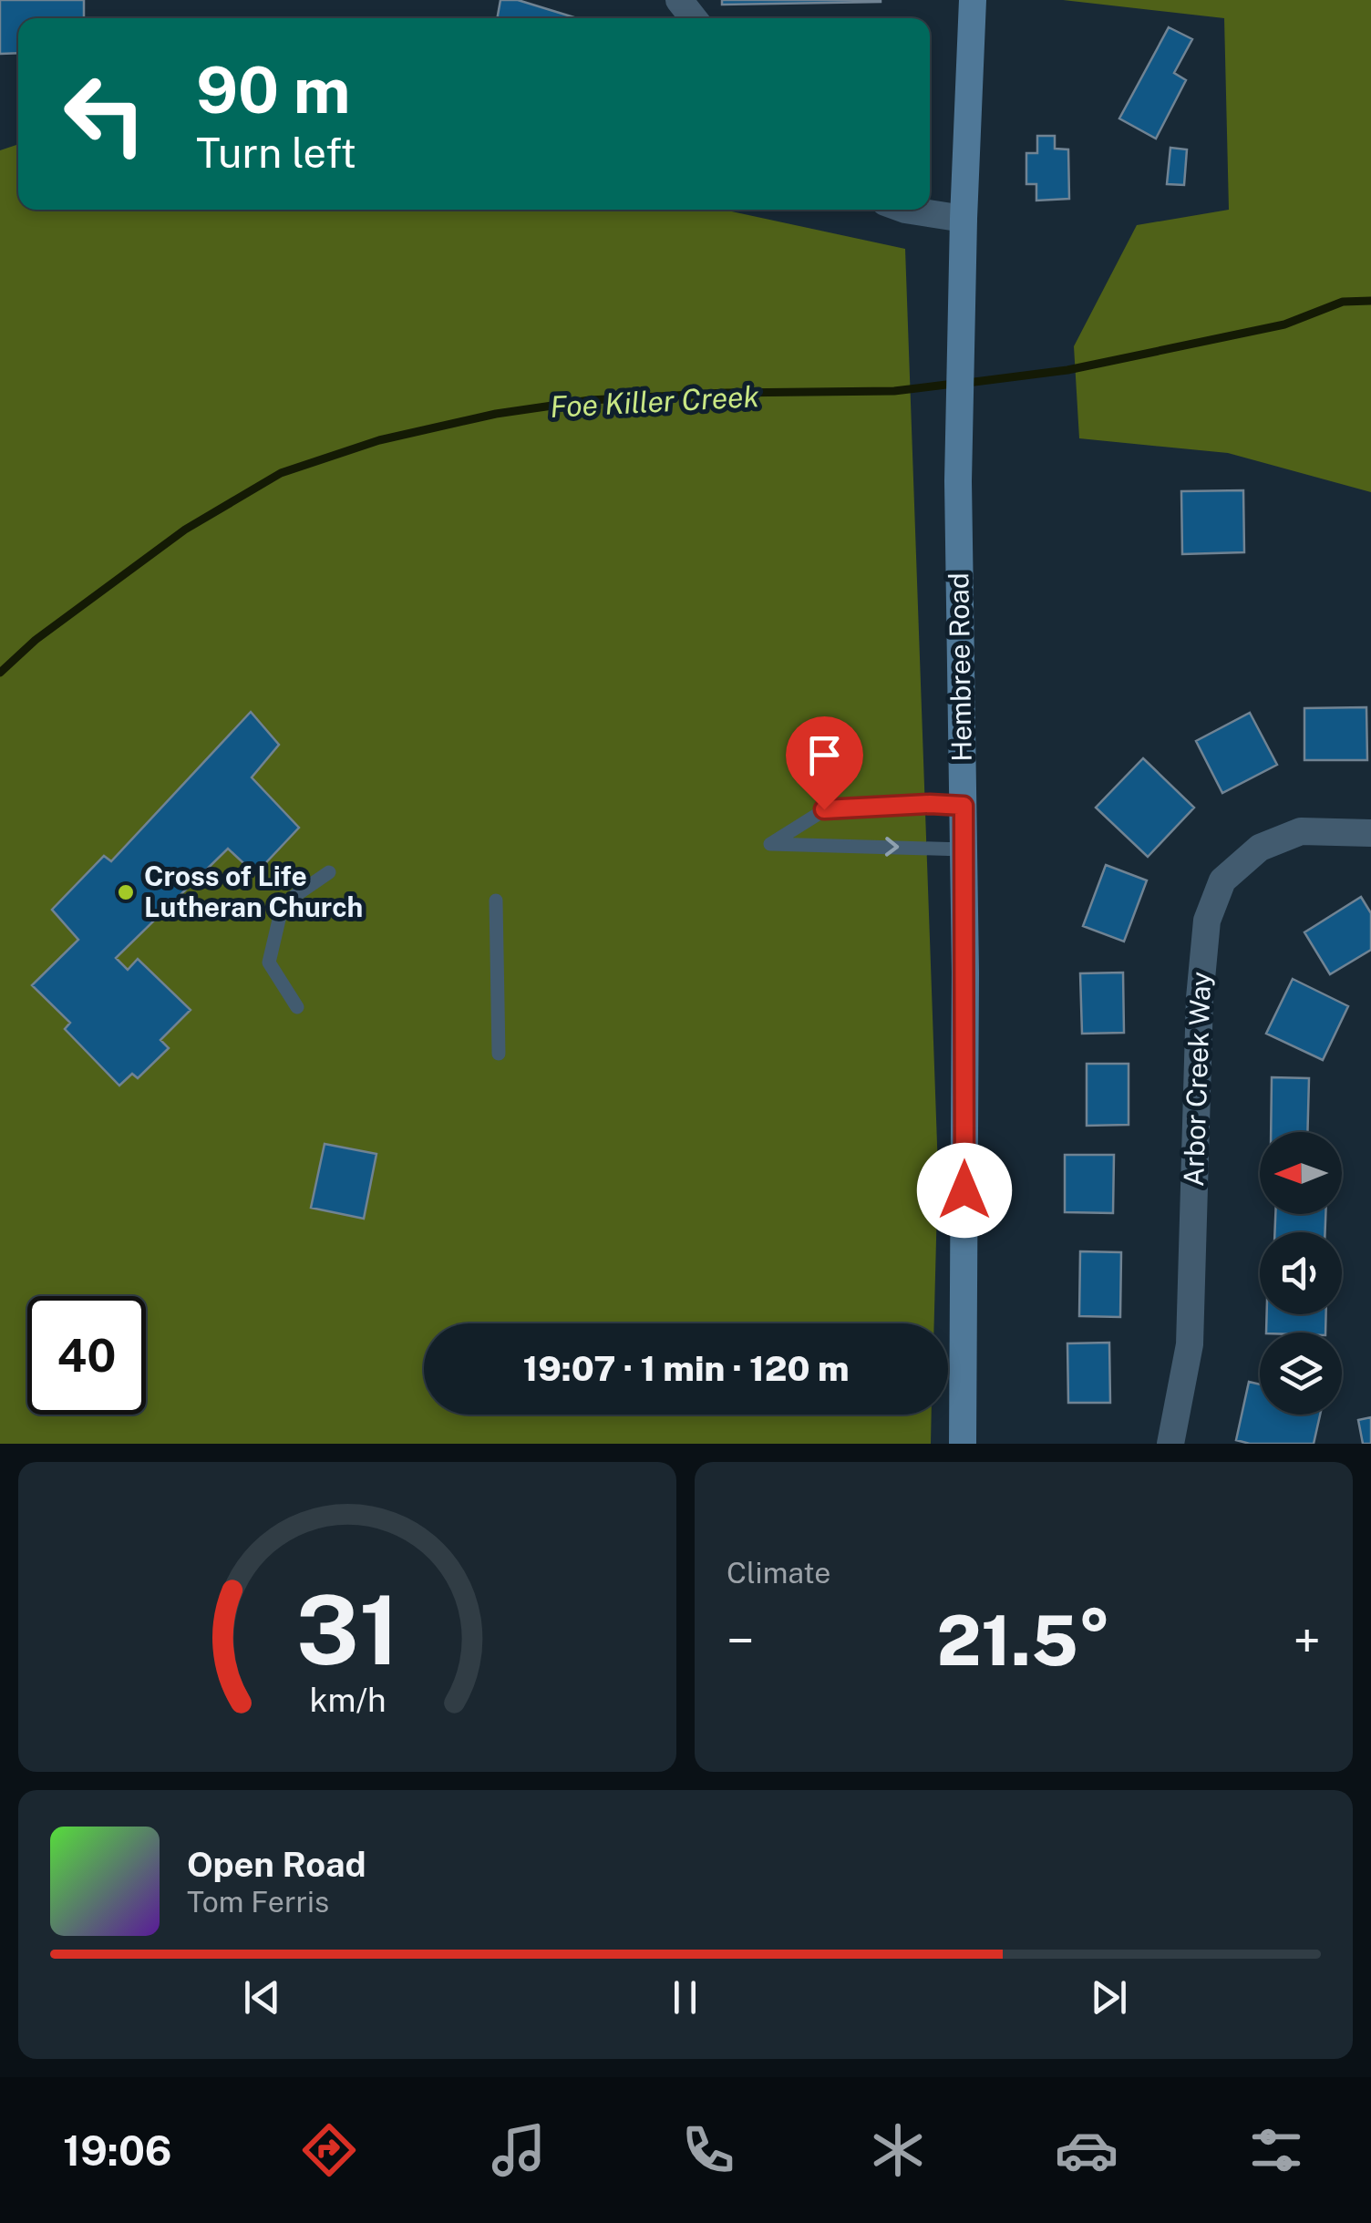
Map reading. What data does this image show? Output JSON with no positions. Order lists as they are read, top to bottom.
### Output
{
  "streets": {
    "street": ["Hembree Road", "Arbor Creek Way"]
  },
  "water": ["Foe Killer Creek"],
  "places": ["Cross of Life Lutheran Church"],
  "north": "left",
  "page": {
    "turn": ["90 m", "Turn left"],
    "limit": "40",
    "trip": "19:07 · 1 min · 120 m",
    "tile": "Climate",
    "heat": ["−", "21.5°", "+"],
    "song": ["Open Road", "Tom Ferris"],
    "tabs": "19:06",
    "gauge": ["31", "km/h"]
  }
}
